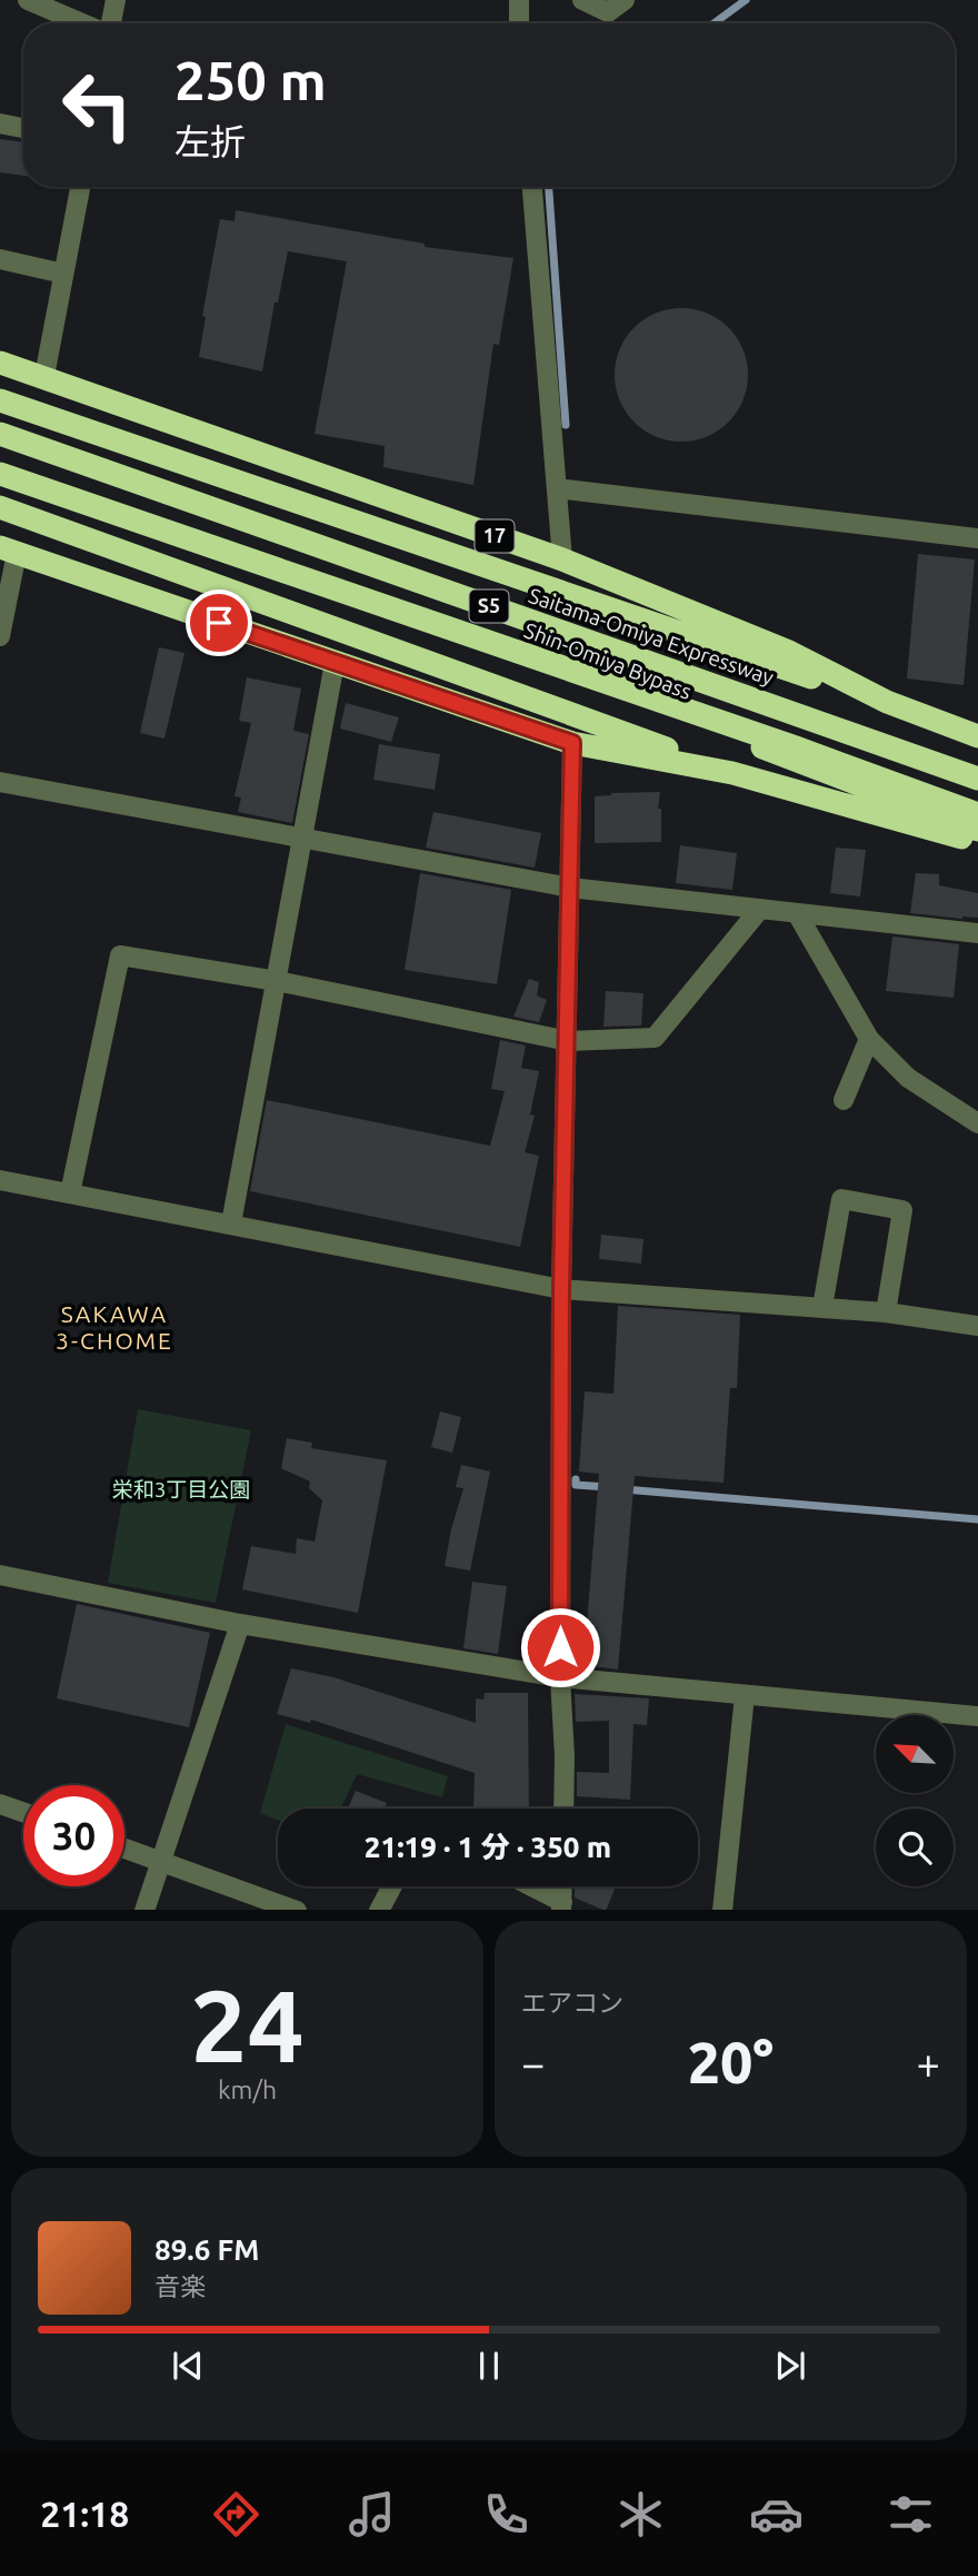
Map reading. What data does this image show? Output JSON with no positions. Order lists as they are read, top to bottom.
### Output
{
  "streets": {
    "highway": [
      "17",
      "S5",
      "Saitama-Omiya Expressway",
      "Shin-Omiya Bypass"
    ]
  },
  "districts": ["SAKAWA 3-CHOME"],
  "parks": ["栄和3丁目公園"],
  "north": "top left",
  "page": {
    "turn": ["250 m", "左折"],
    "limit": "30",
    "trip": "21:19 · 1 分 · 350 m",
    "tile": [
      ["24", "km/h"],
      "エアコン"
    ],
    "heat": ["−", "20°", "+"],
    "song": ["89.6 FM", "音楽"],
    "tabs": "21:18"
  }
}
